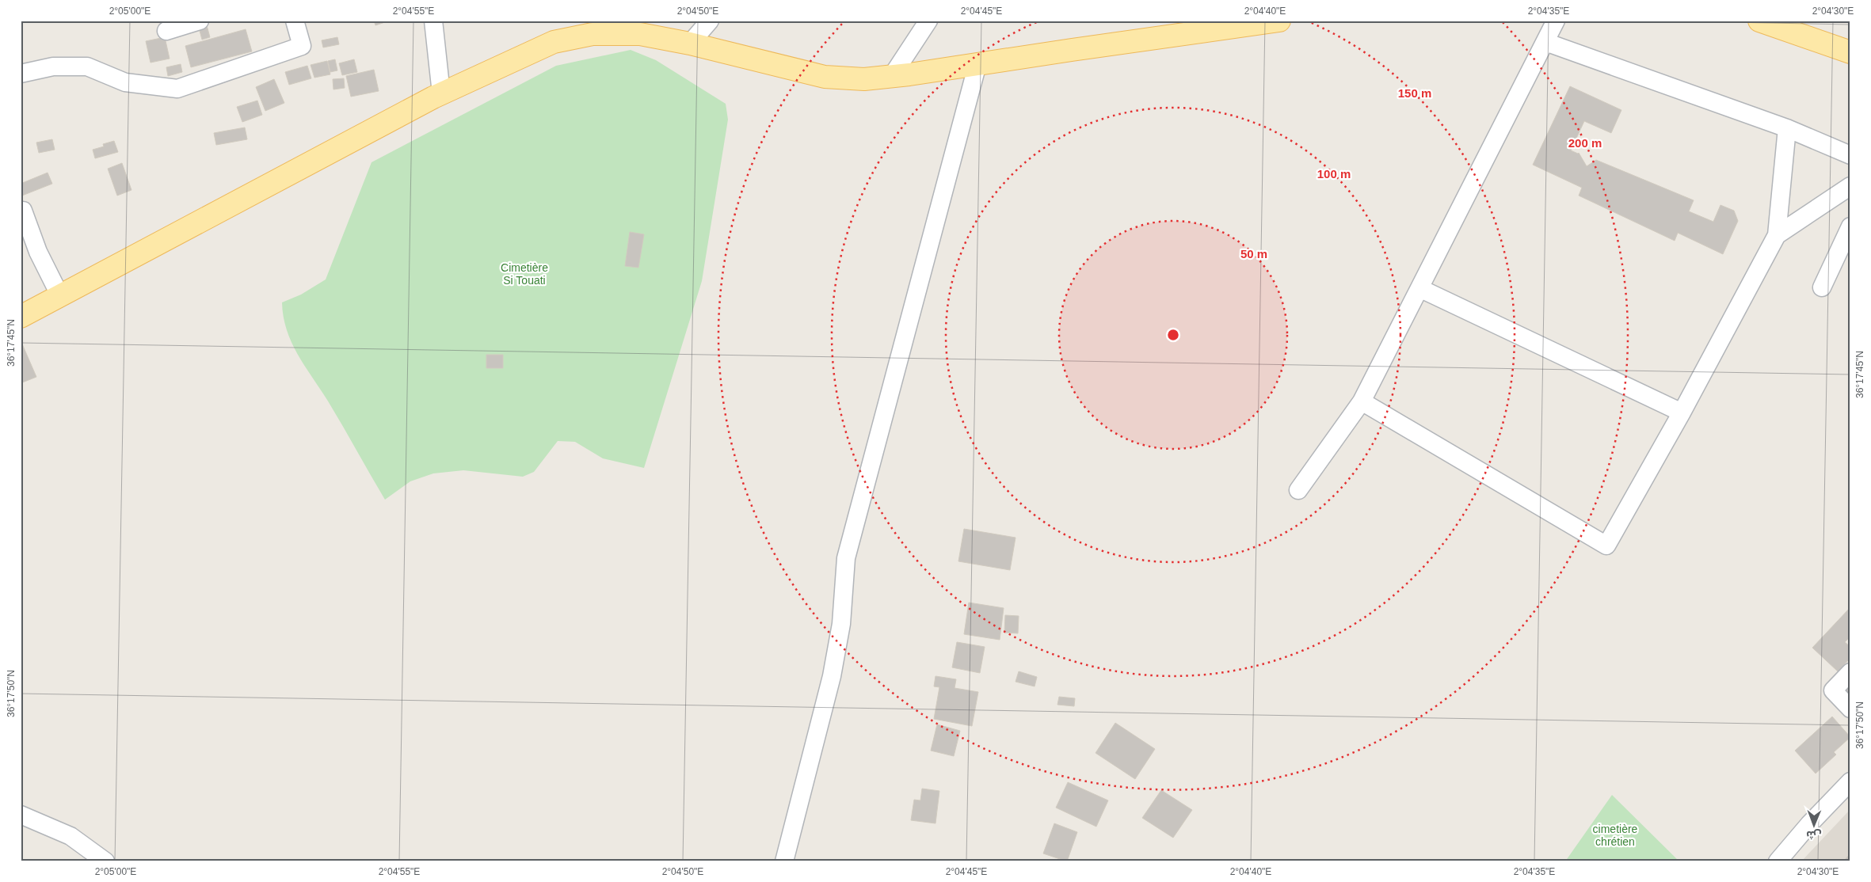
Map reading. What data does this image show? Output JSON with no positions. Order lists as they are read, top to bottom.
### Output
{
  "parks": ["Cimetière Si Touati", "cimetière chrétien"],
  "north": "bottom",
  "coordinates": [
    "2°05'00\"E",
    "2°04'55\"E",
    "2°04'50\"E",
    "2°04'45\"E",
    "2°04'40\"E",
    "2°04'35\"E",
    "2°04'30\"E",
    "36°17'45\"N",
    "36°17'50\"N"
  ],
  "rings": [
    "150 m",
    "200 m",
    "100 m",
    "50 m"
  ]
}
